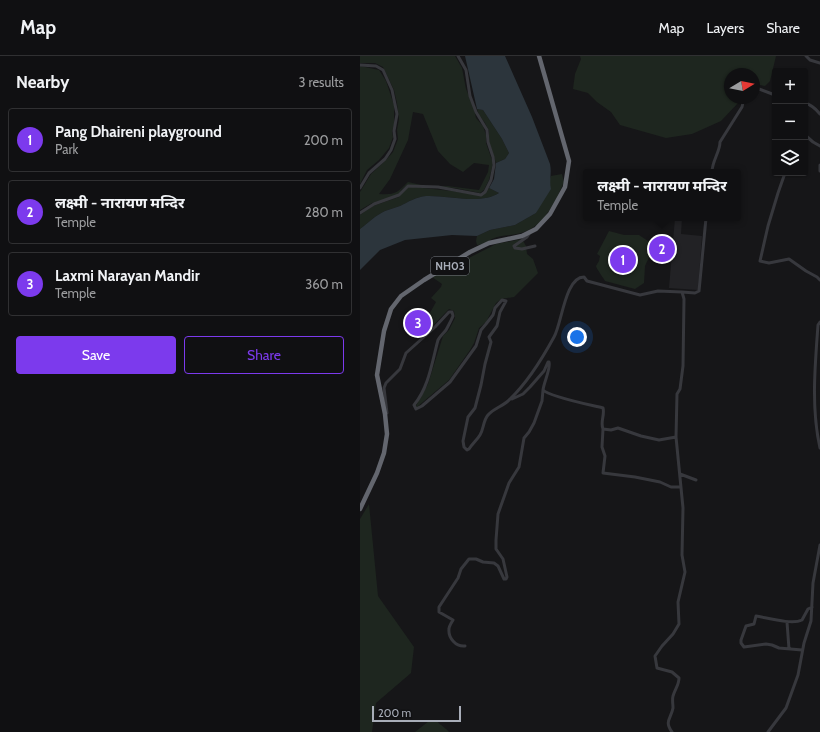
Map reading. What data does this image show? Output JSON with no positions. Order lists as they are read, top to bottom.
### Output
{
  "streets": {
    "highway": ["NH03"]
  },
  "scale_bar": "200 m",
  "north": "right",
  "page": {
    "header": "Map",
    "nav": ["Map", "Layers", "Share"],
    "heading": ["Nearby", "3 results"],
    "map_buttons": ["+", "−"],
    "list": [
      {
        "mark": "1",
        "name": "Pang Dhaireni playground",
        "note": "Park",
        "value": "200 m"
      },
      {
        "mark": "2",
        "name": "लक्ष्मी - नारायण मन्दिर",
        "note": "Temple",
        "value": "280 m"
      },
      {
        "mark": "3",
        "name": "Laxmi Narayan Mandir",
        "note": "Temple",
        "value": "360 m"
      }
    ],
    "popup": ["लक्ष्मी - नारायण मन्दिर", "Temple"],
    "pins": ["2", "1", "3"],
    "buttons": ["Save", "Share"],
    "scale": "200 m"
  }
}
